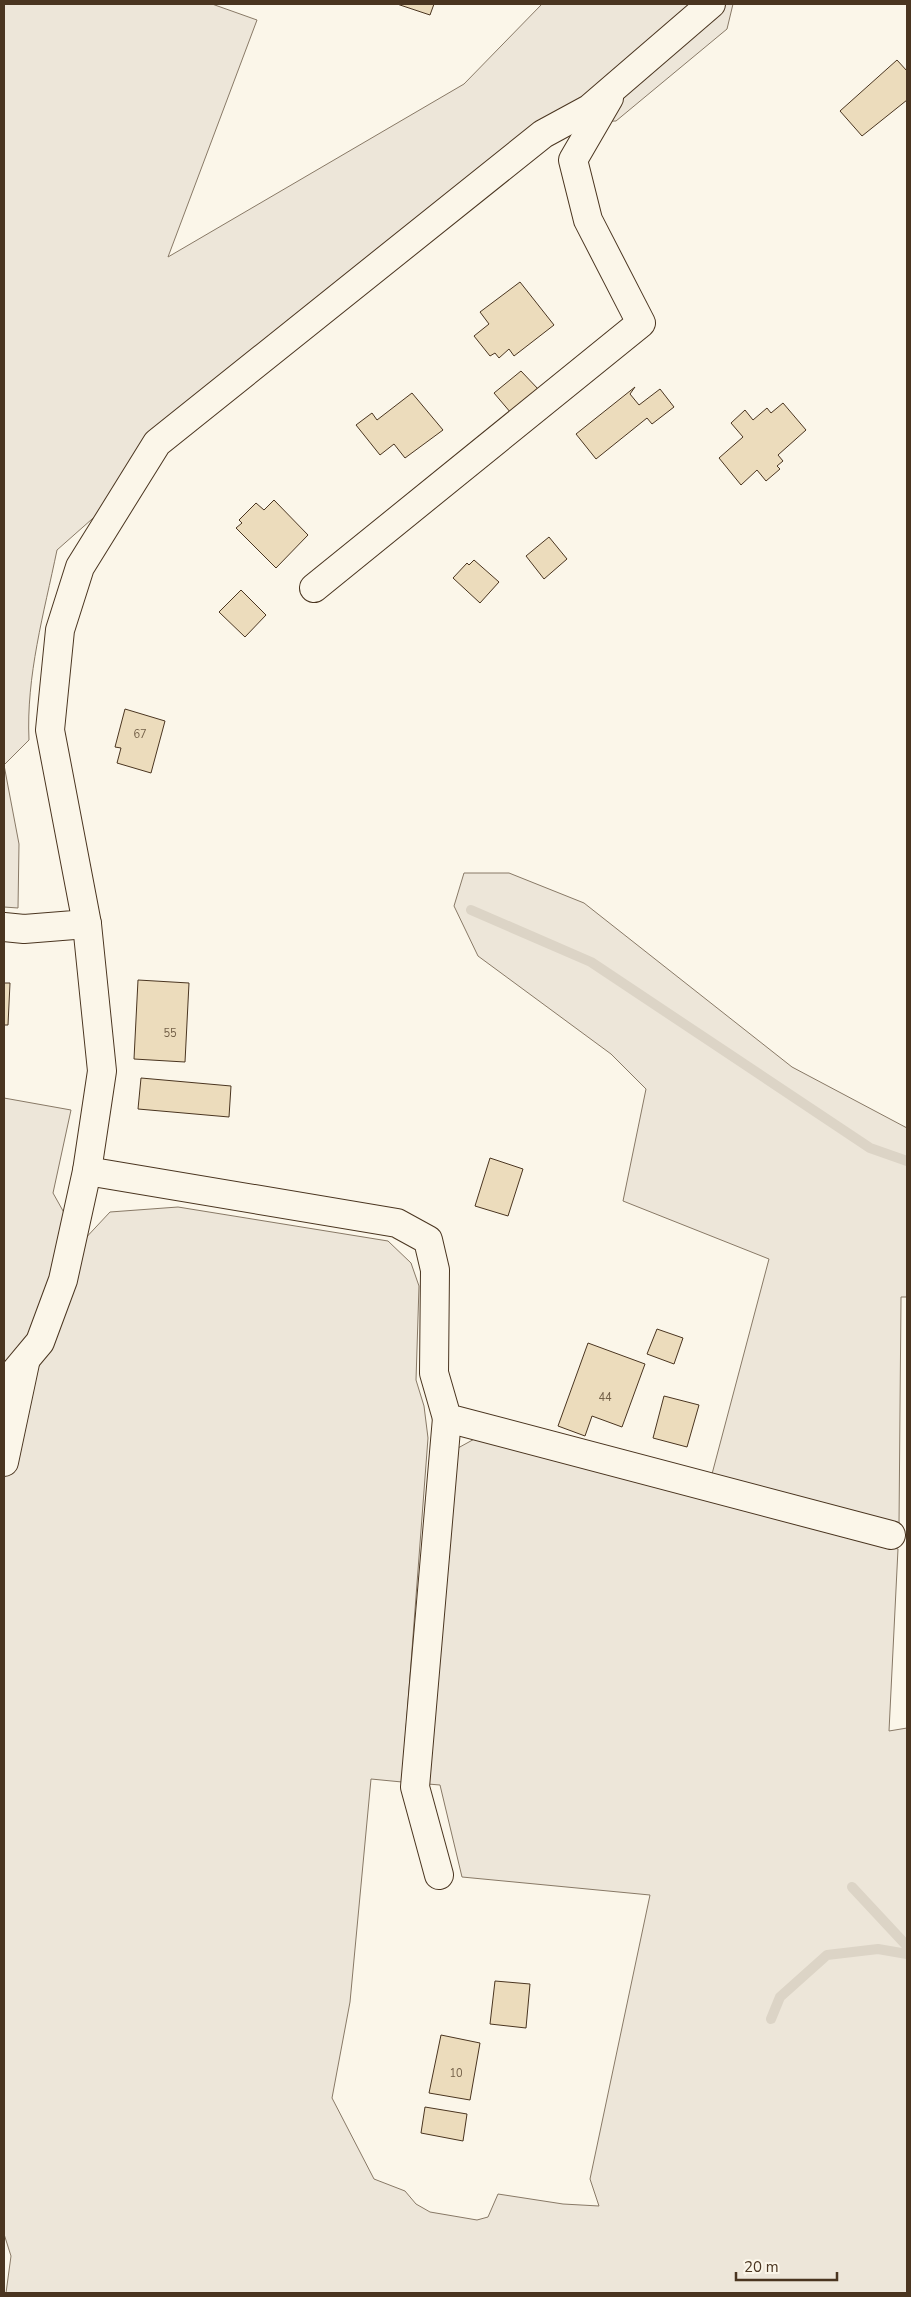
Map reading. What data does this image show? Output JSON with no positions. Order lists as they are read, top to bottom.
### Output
{
  "house_numbers": [
    "67",
    "55",
    "44",
    "10"
  ],
  "scale_bar": "20 m"
}
